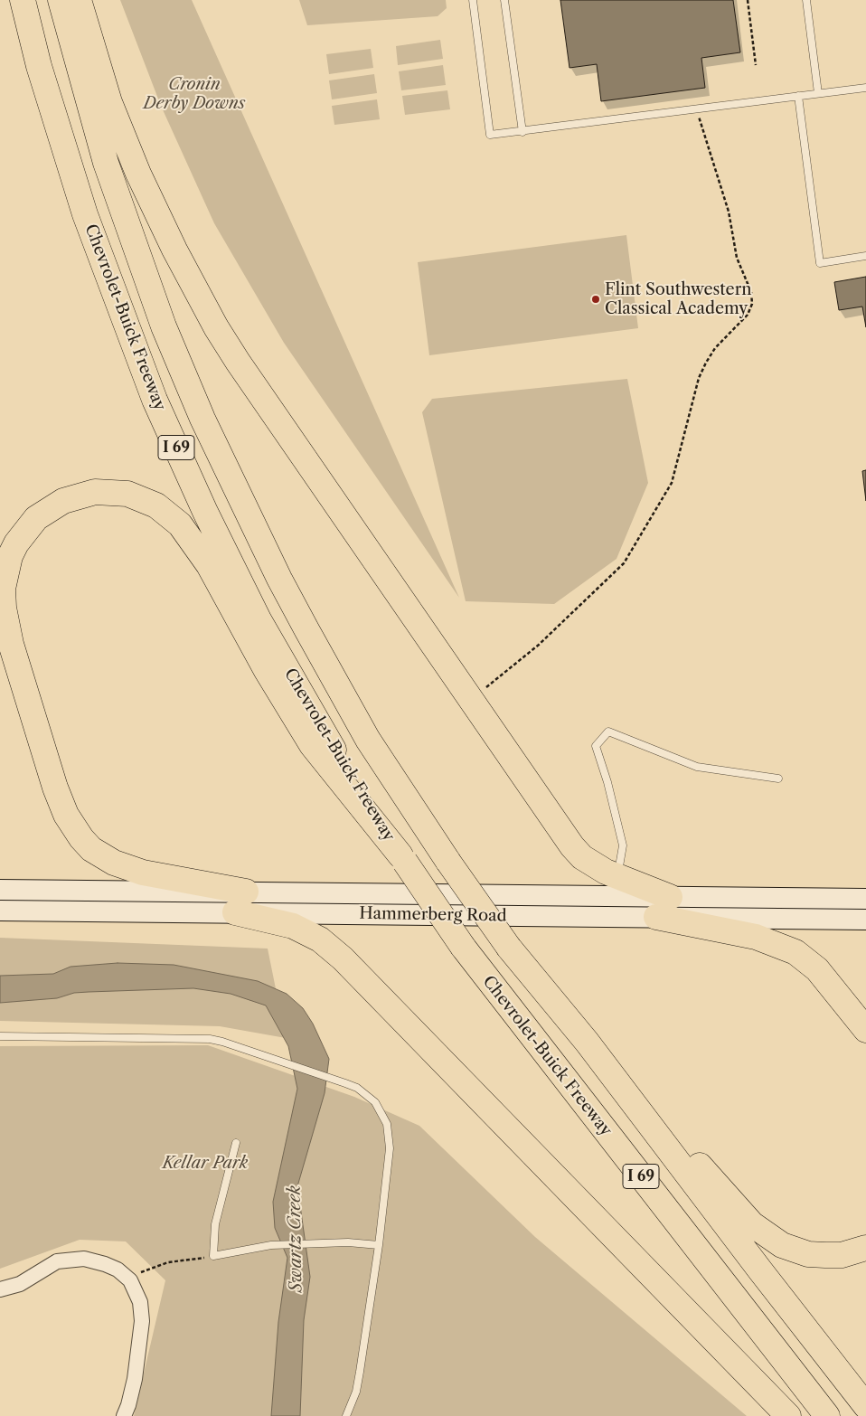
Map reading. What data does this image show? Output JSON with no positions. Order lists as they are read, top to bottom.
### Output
{
  "streets": {
    "highway": ["Chevrolet-Buick Freeway", "I 69"],
    "street": ["Hammerberg Road"]
  },
  "water": ["Swartz Creek"],
  "parks": ["Cronin Derby Downs", "Kellar Park"],
  "places": ["Flint Southwestern Classical Academy"]
}
